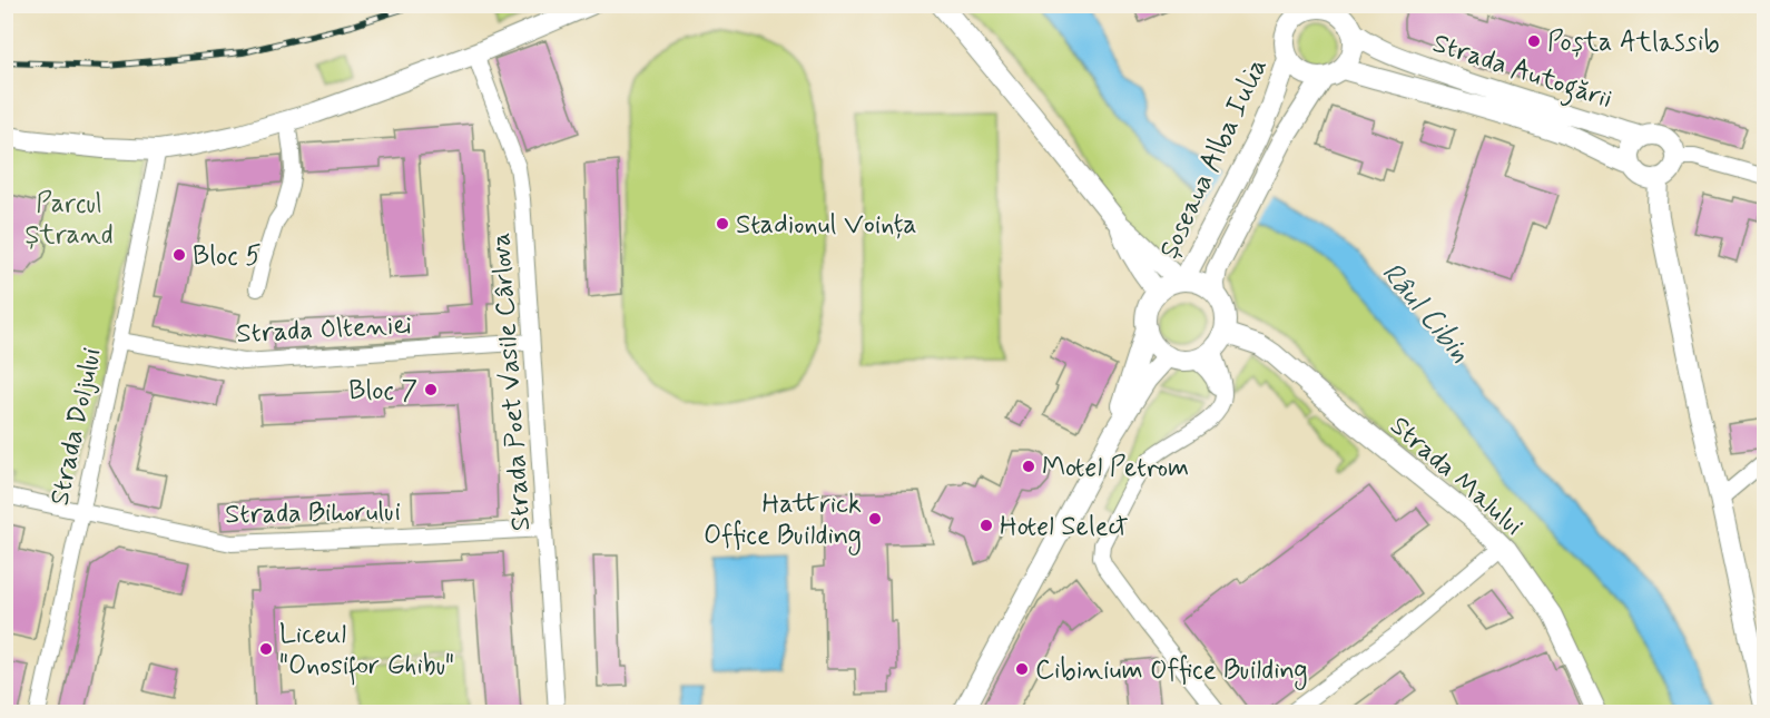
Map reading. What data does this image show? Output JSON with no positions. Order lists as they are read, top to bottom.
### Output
{
  "streets": {
    "main road": ["Strada Autogării", "Șoseaua Alba Iulia", "Strada Malului"],
    "street": [
      "Strada Olteniei",
      "Strada Poet Vasile Cârlova",
      "Strada Doljului",
      "Strada Bihorului"
    ]
  },
  "crossings": [
    ["Strada Autogării", "Șoseaua Alba Iulia"],
    ["Șoseaua Alba Iulia", "Strada Malului"],
    ["Strada Olteniei", "Strada Poet Vasile Cârlova"],
    ["Strada Olteniei", "Strada Doljului"],
    ["Strada Poet Vasile Cârlova", "Strada Bihorului"],
    ["Strada Doljului", "Strada Bihorului"]
  ],
  "water": ["Râul Cibin"],
  "parks": ["Parcul Ștrand"],
  "places": [
    "Poșta Atlassib",
    "Stadionul Voința",
    "Bloc 5",
    "Bloc 7",
    "Motel Petrom",
    "Hattrick Office Building",
    "Hotel Select",
    "Liceul \"Onosifor Ghibu\"",
    "Cibinium Office Building"
  ]
}
